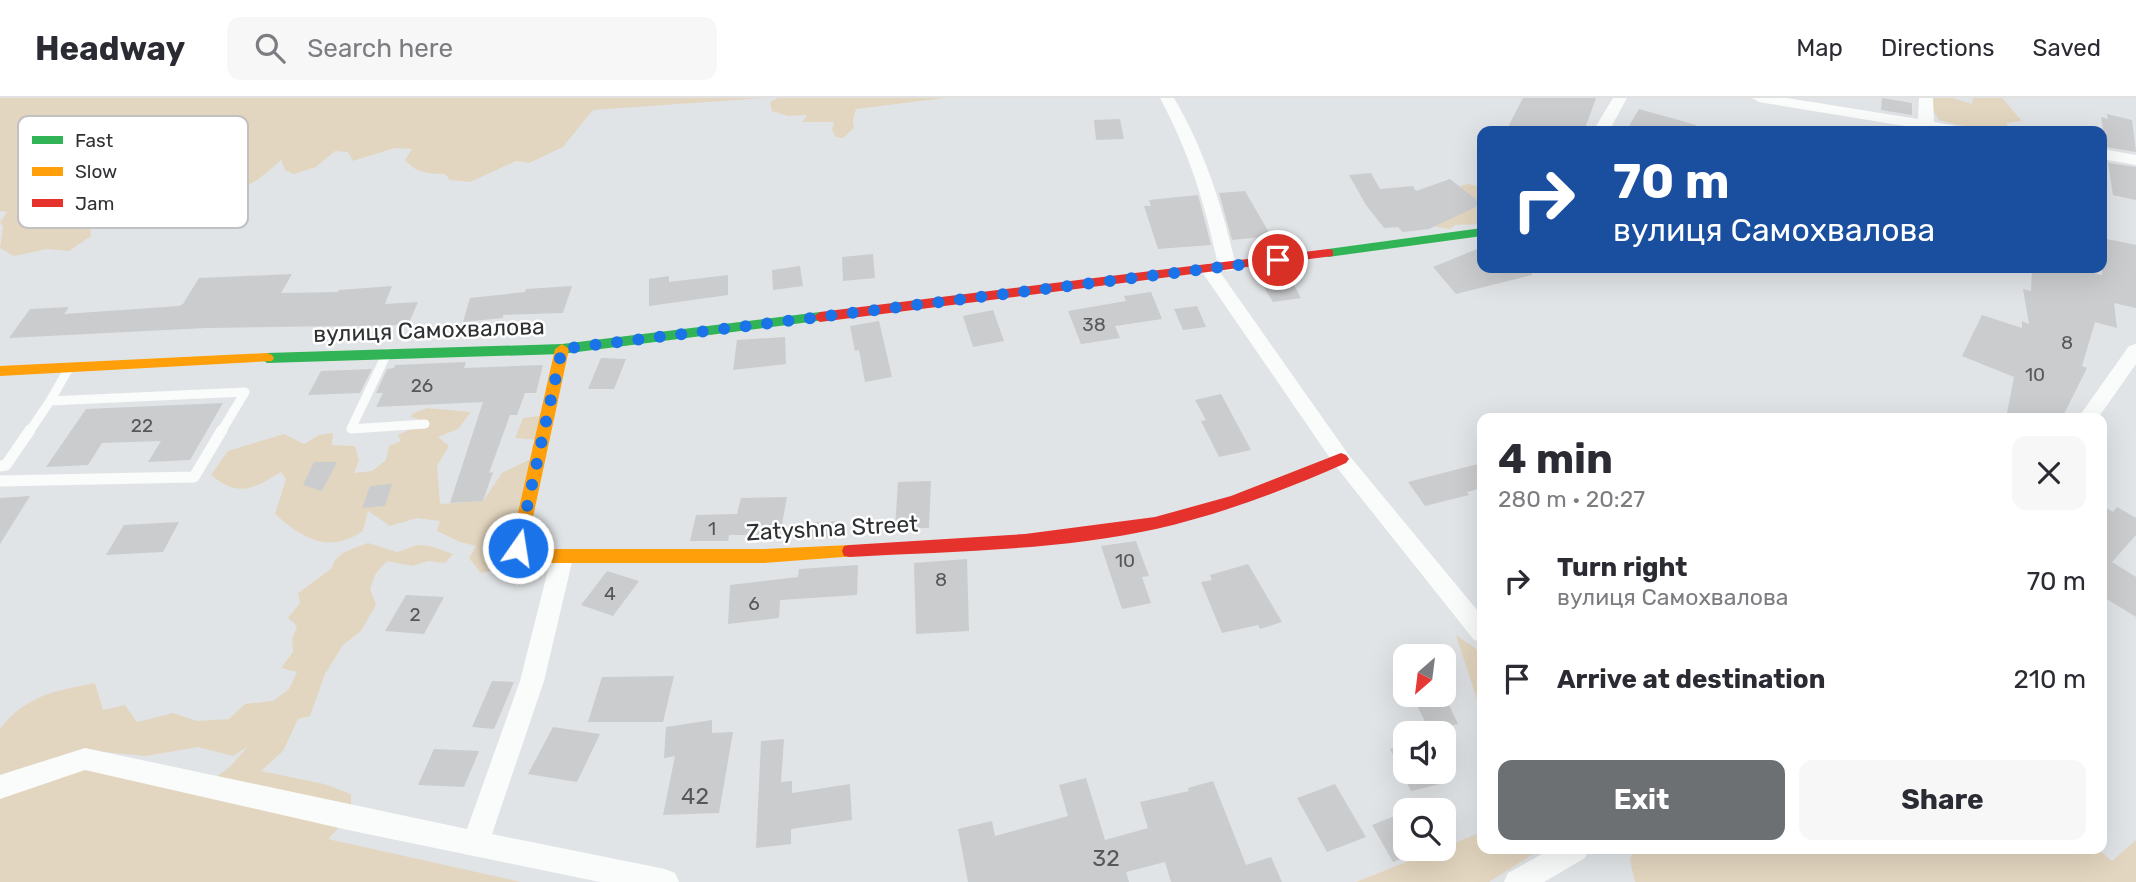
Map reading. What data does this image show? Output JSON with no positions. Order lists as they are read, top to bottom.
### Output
{
  "streets": {
    "street": ["вулиця Самохвалова", "Zatyshna Street"]
  },
  "crossings": [
    ["вулиця Самохвалова", "Zatyshna Street"]
  ],
  "house_numbers": [
    "38",
    "8",
    "10",
    "26",
    "22",
    "1",
    "10",
    "8",
    "4",
    "6",
    "2",
    "42",
    "32"
  ],
  "legend": ["Fast", "Slow", "Jam"],
  "north": "bottom left",
  "page": {
    "header": "Headway",
    "search": "Search here",
    "nav": ["Map", "Directions", "Saved"],
    "turn": ["70 m", "вулиця Самохвалова"],
    "heading": ["4 min", "280 m · 20:27"],
    "list": [
      {
        "name": "Turn right",
        "note": "вулиця Самохвалова",
        "value": "70 m"
      },
      {
        "name": "Arrive at destination",
        "value": "210 m"
      }
    ],
    "buttons": ["Exit", "Share"]
  }
}
